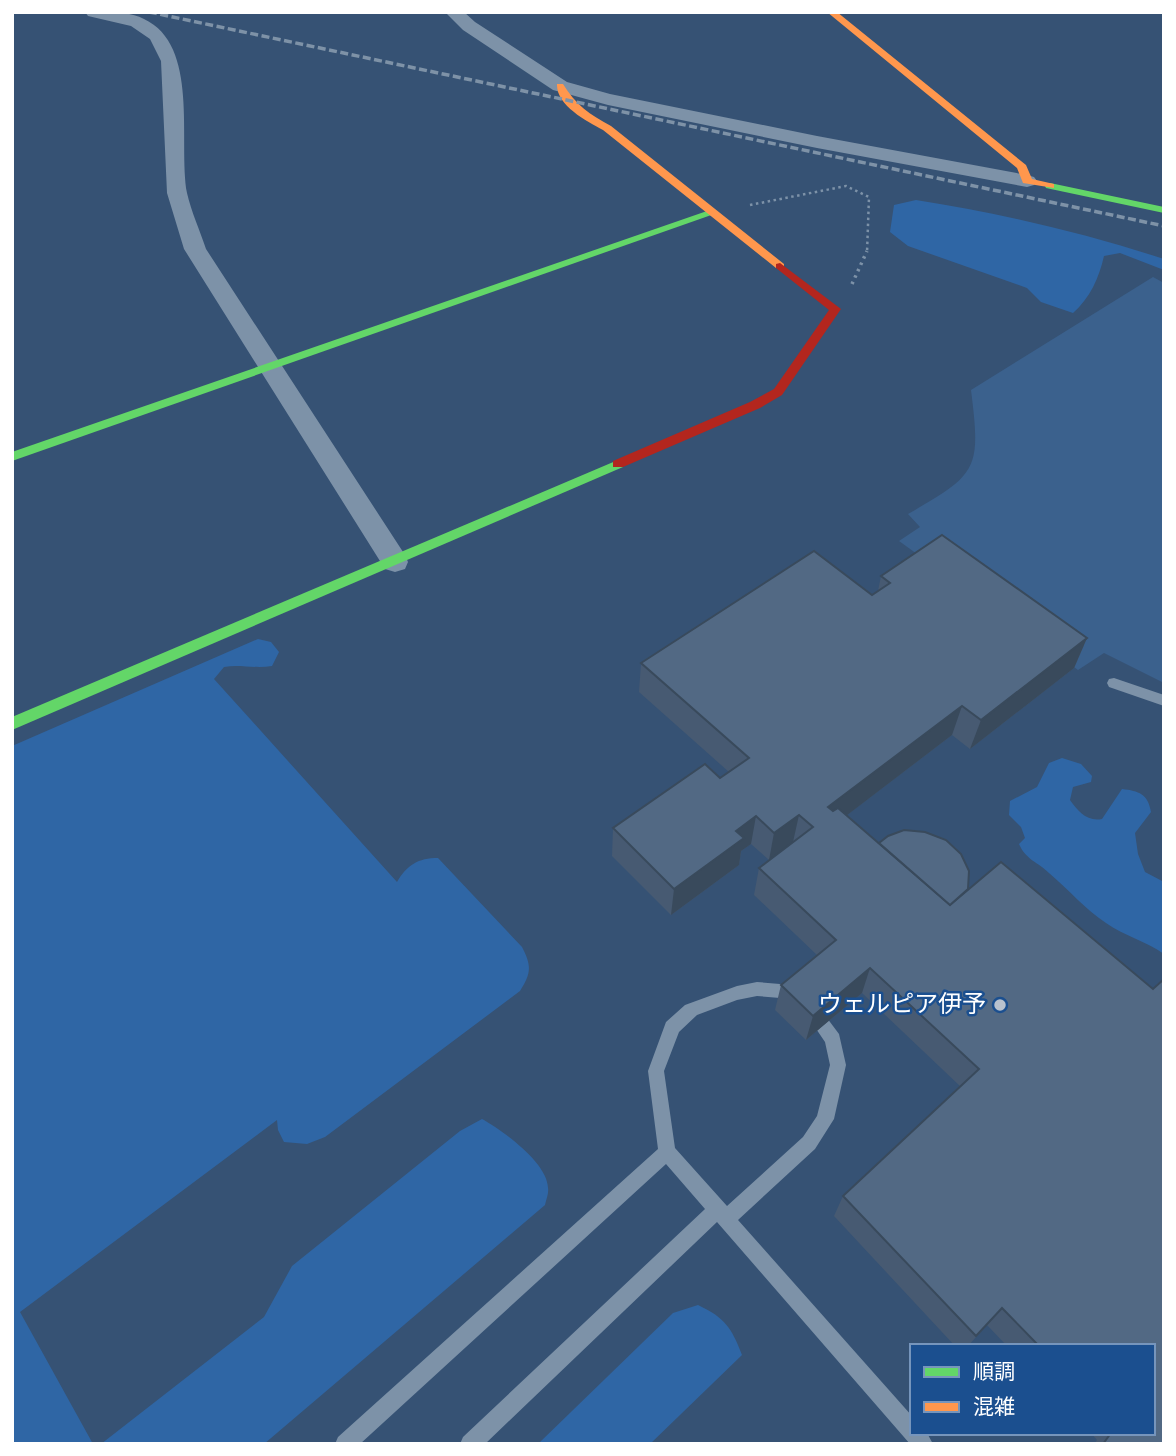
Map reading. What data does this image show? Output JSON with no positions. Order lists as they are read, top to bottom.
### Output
{
  "places": ["ウェルピア伊予"],
  "legend": ["順調", "混雑"]
}
